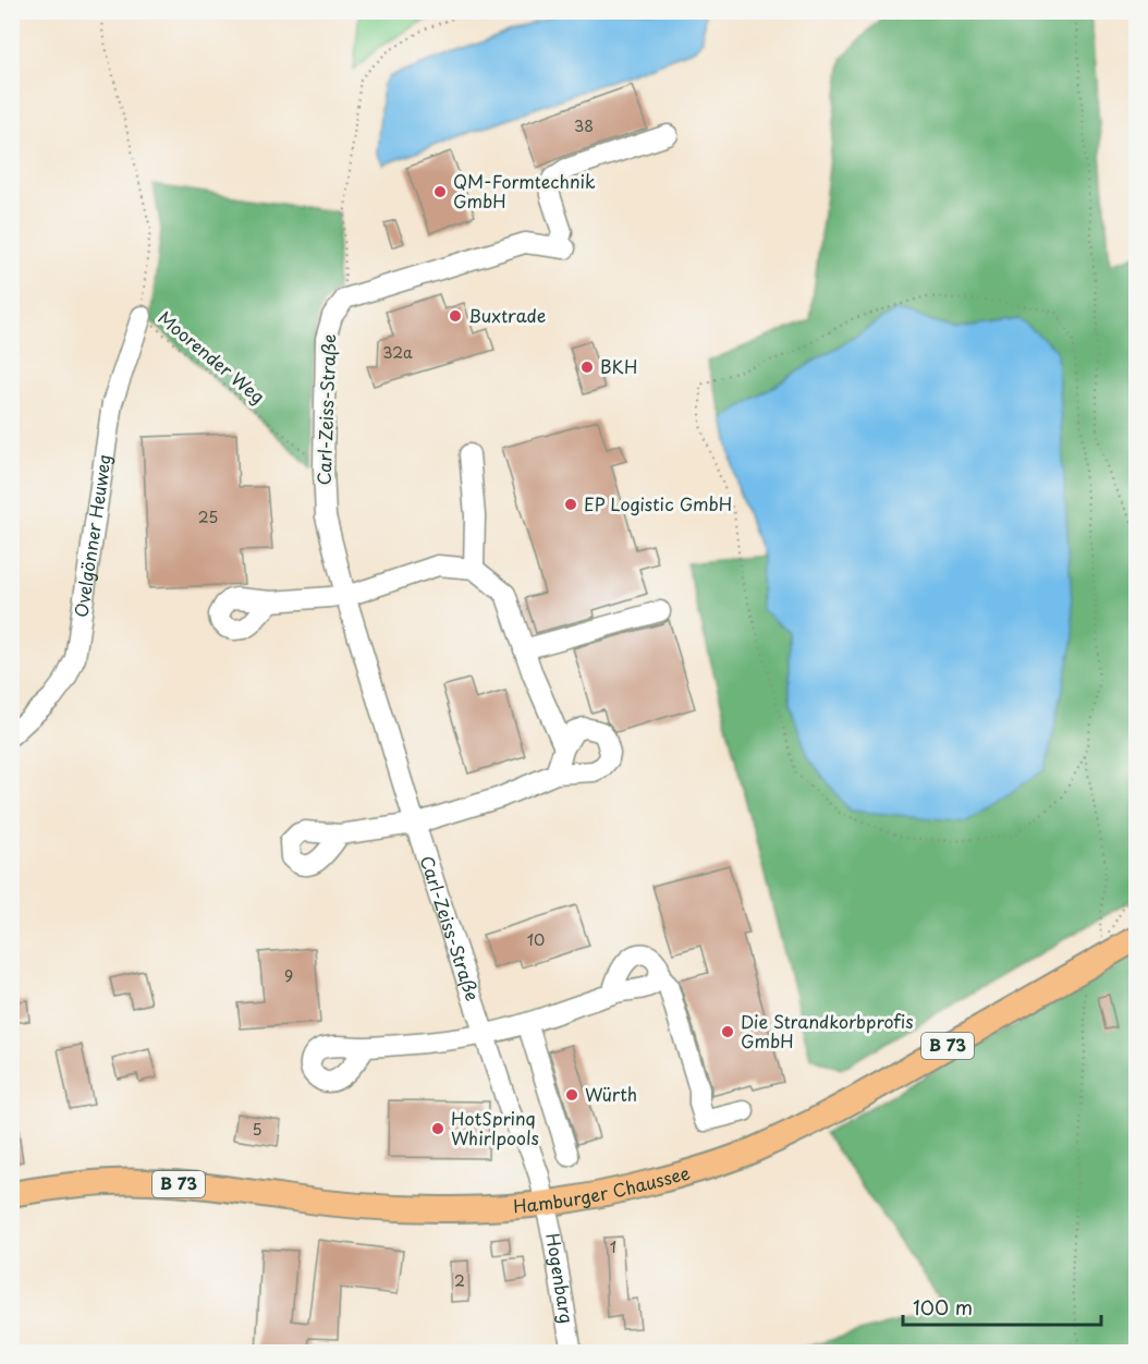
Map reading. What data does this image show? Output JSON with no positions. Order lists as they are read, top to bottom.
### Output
{
  "streets": {
    "main road": ["B 73", "Hamburger Chaussee"],
    "street": ["Carl-Zeiss-Straße", "Ovelgönner Heuweg", "Hogenbarg"],
    "path": ["Moorender Weg"]
  },
  "crossings": [
    ["Moorender Weg", "Carl-Zeiss-Straße"],
    ["Moorender Weg", "Ovelgönner Heuweg"],
    ["Carl-Zeiss-Straße", "Hamburger Chaussee"],
    ["Carl-Zeiss-Straße", "Hogenbarg"],
    ["Hamburger Chaussee", "Hogenbarg"]
  ],
  "places": [
    "QM-Formtechnik GmbH",
    "Buxtrade",
    "BKH",
    "EP Logistic GmbH",
    "Die Strandkorbprofis GmbH",
    "Würth",
    "HotSpring Whirlpools"
  ],
  "house_numbers": [
    "38",
    "32a",
    "25",
    "10",
    "9",
    "5",
    "1",
    "2"
  ],
  "scale_bar": "100 m"
}
